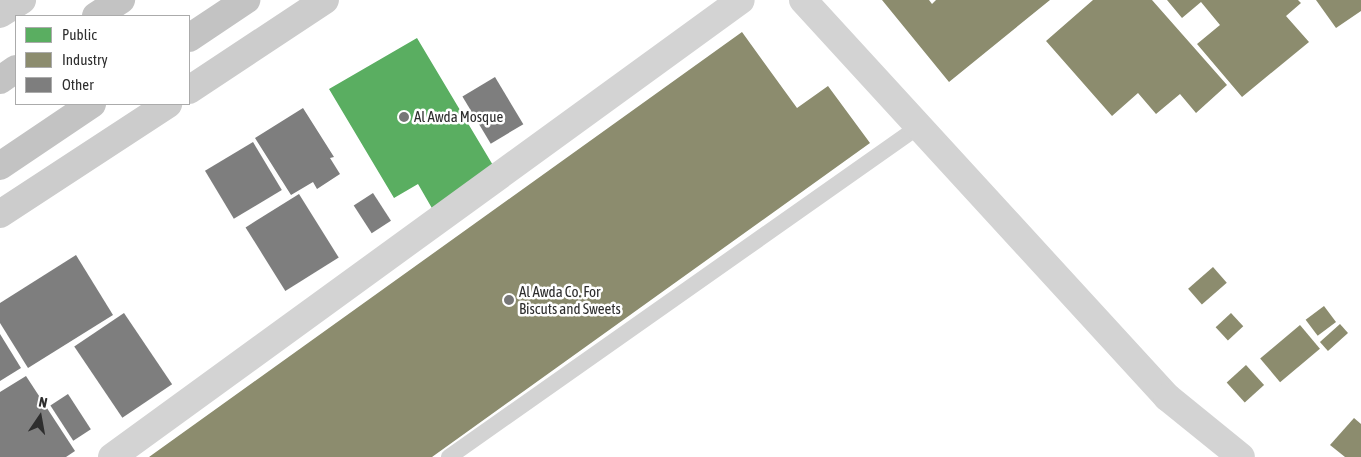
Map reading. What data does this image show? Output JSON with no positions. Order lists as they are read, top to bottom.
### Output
{
  "places": ["Al Awda Mosque", "Al Awda Co. For Biscuts and Sweets"],
  "legend": ["Public", "Industry", "Other"],
  "north": "top"
}
